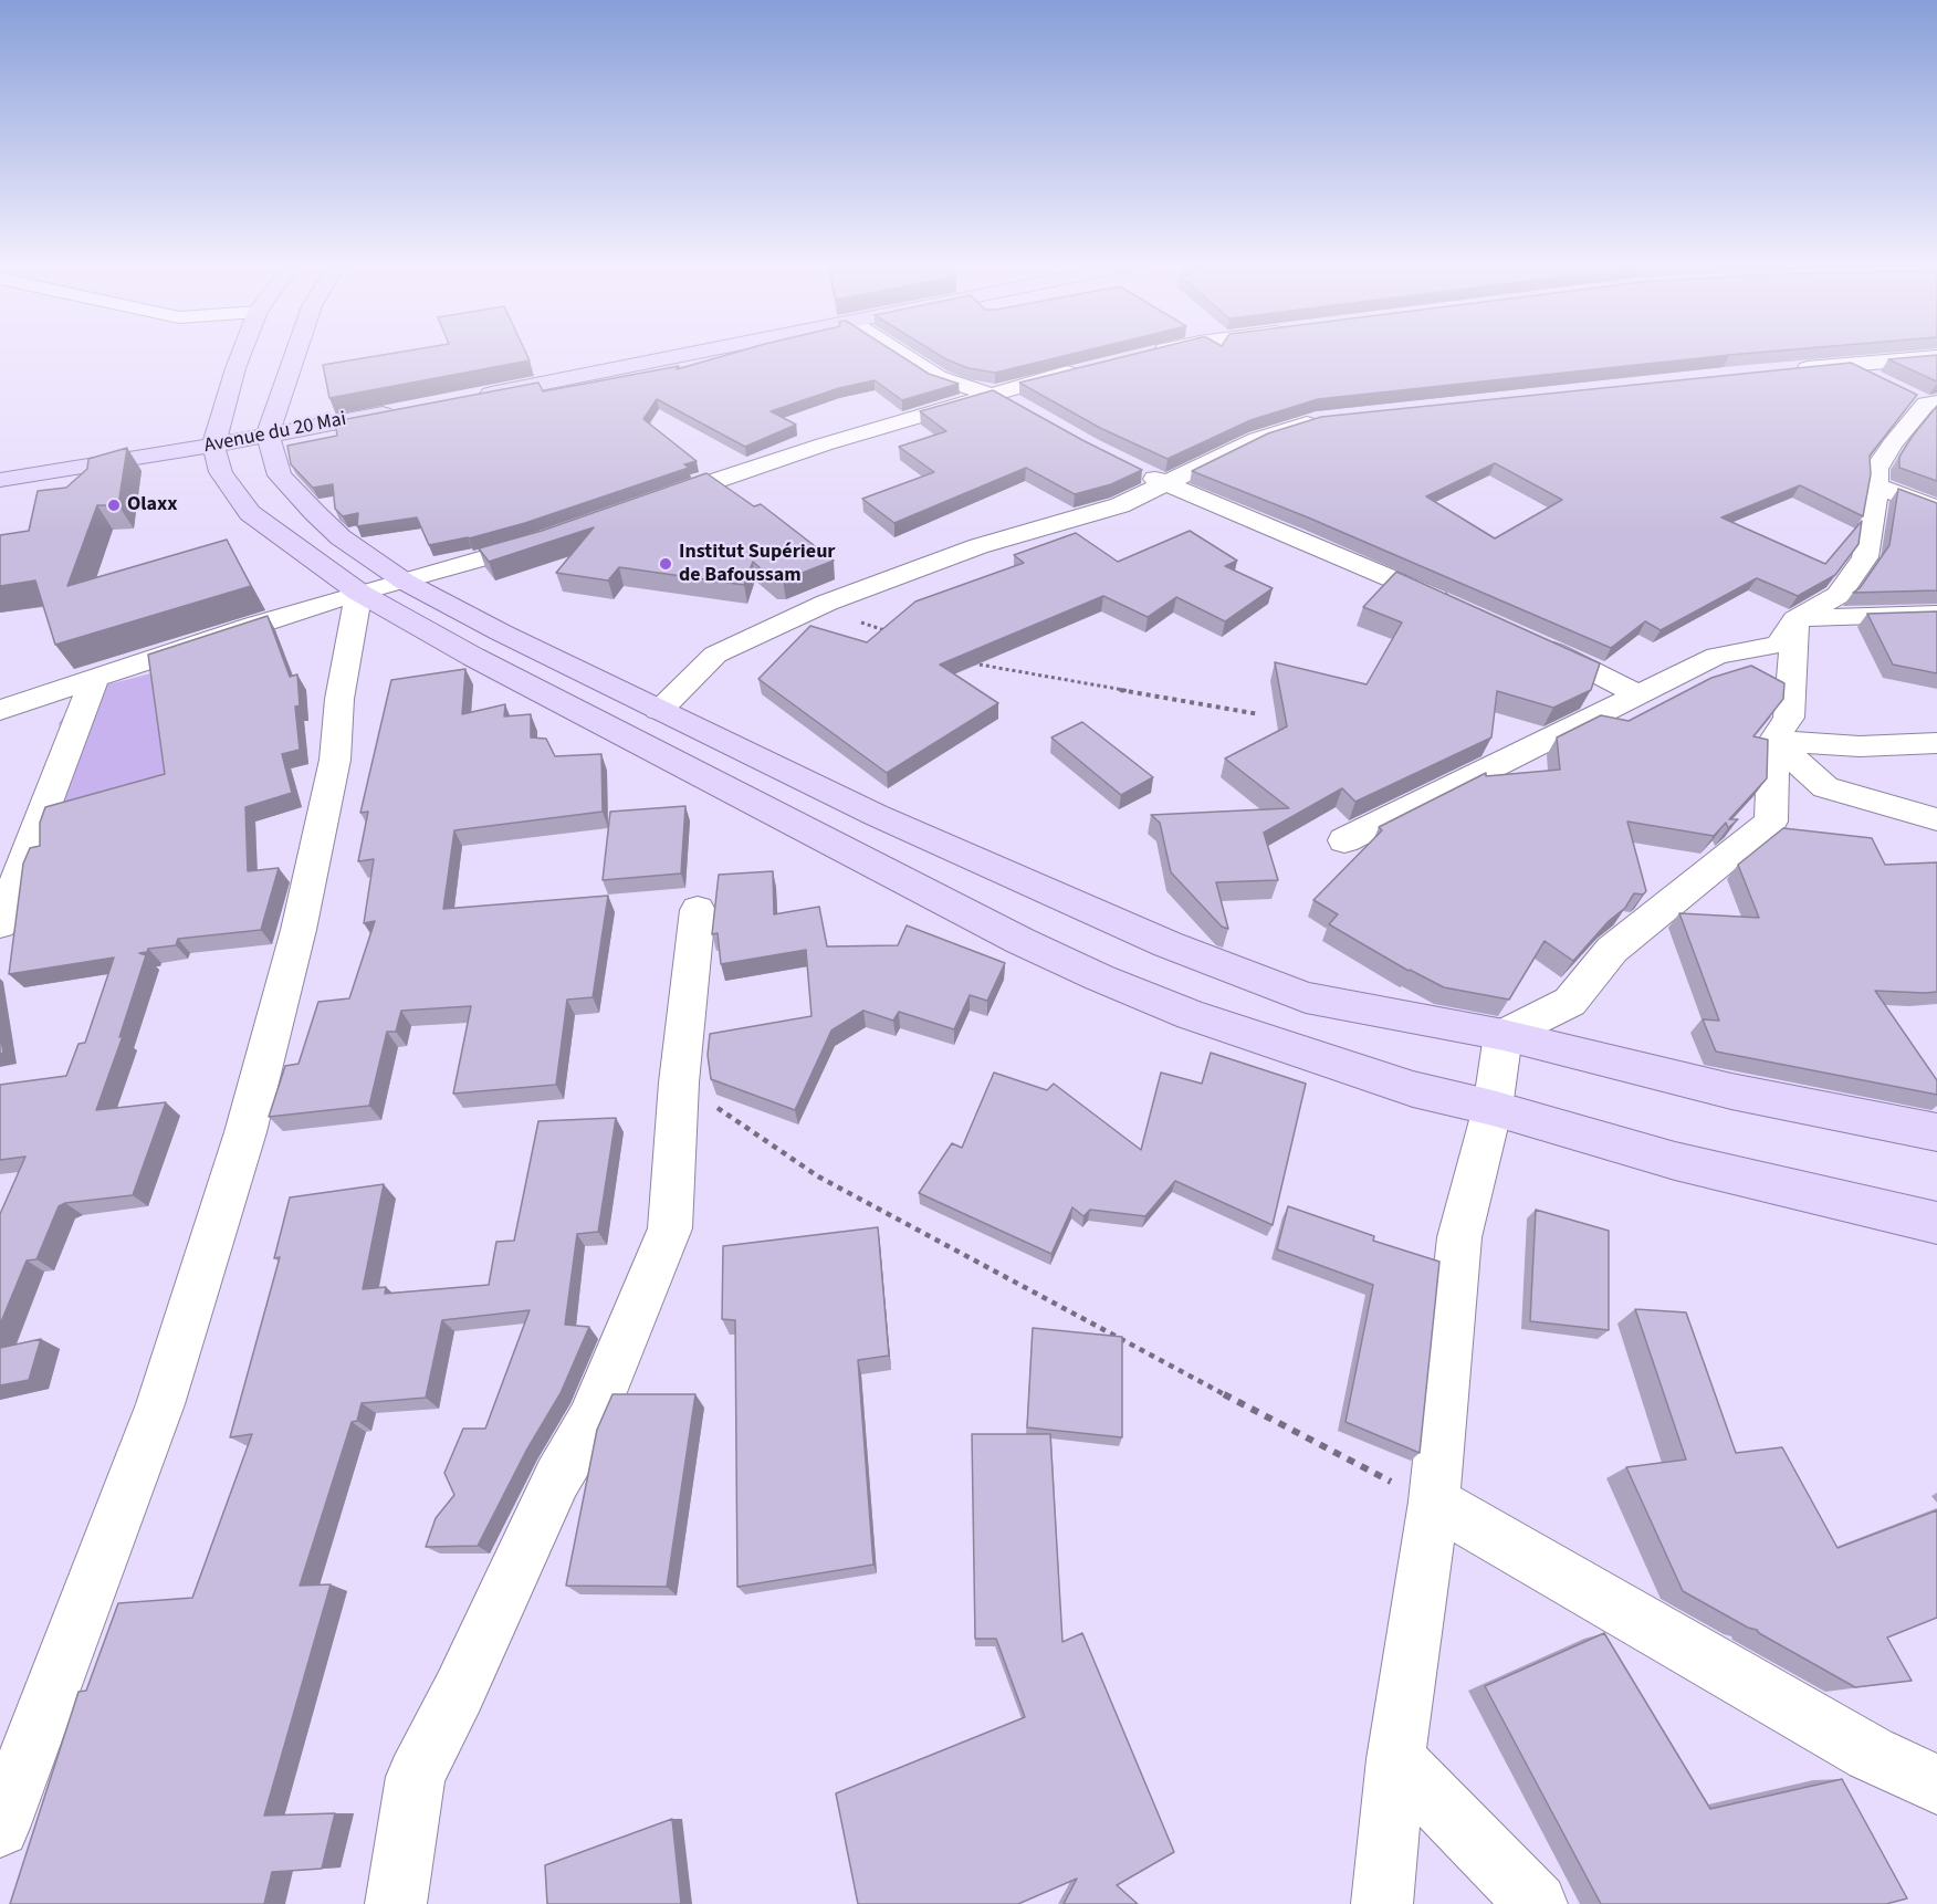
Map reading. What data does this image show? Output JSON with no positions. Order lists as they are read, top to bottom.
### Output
{
  "streets": {
    "main road": ["Avenue du 20 Mai"]
  },
  "places": ["Olaxx", "Institut Supérieur de Bafoussam"]
}
